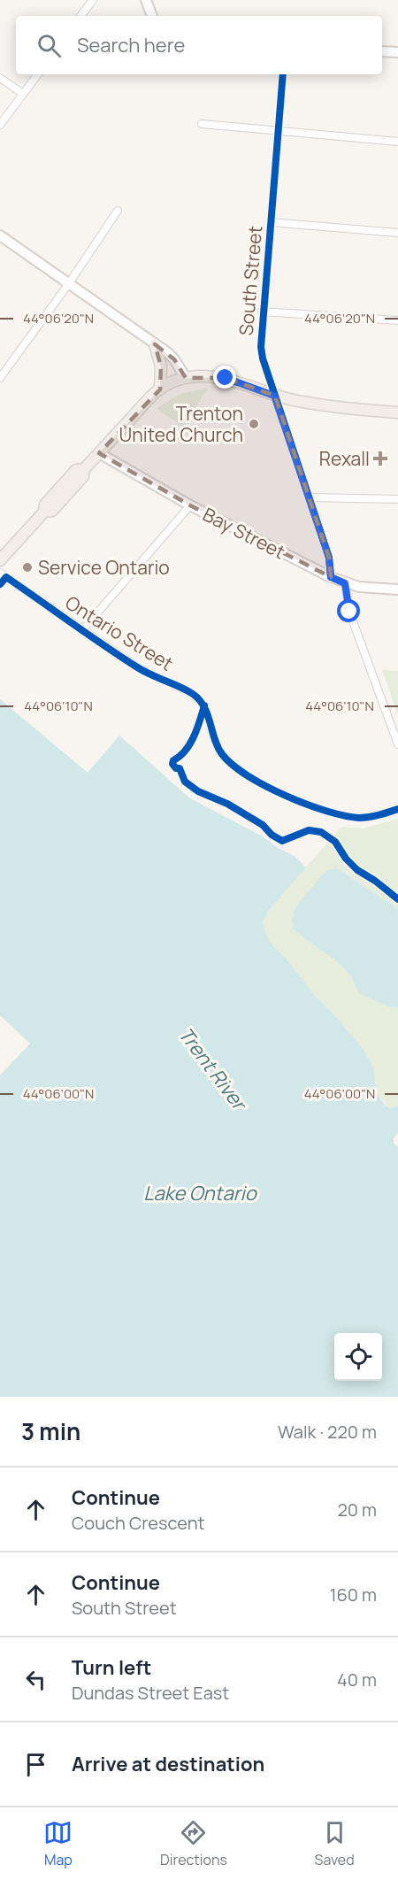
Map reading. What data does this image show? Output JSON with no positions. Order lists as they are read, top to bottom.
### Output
{
  "streets": {
    "street": ["South Street", "Bay Street", "Ontario Street"]
  },
  "crossings": [
    ["South Street", "Bay Street"]
  ],
  "water": ["Trent River", "Lake Ontario"],
  "places": {
    "other": ["Trenton United Church", "Service Ontario"],
    "health": ["Rexall"]
  },
  "page": {
    "search": "Search here",
    "heading": ["3 min", "Walk · 220 m"],
    "list": [
      ["Continue", "Couch Crescent", "20 m"],
      ["Continue", "South Street", "160 m"],
      ["Turn left", "Dundas Street East", "40 m"],
      "Arrive at destination"
    ],
    "nav": ["Map", "Directions", "Saved"]
  },
  "coordinates": ["44°06'20\"N", "44°06'10\"N", "44°06'00\"N"]
}
